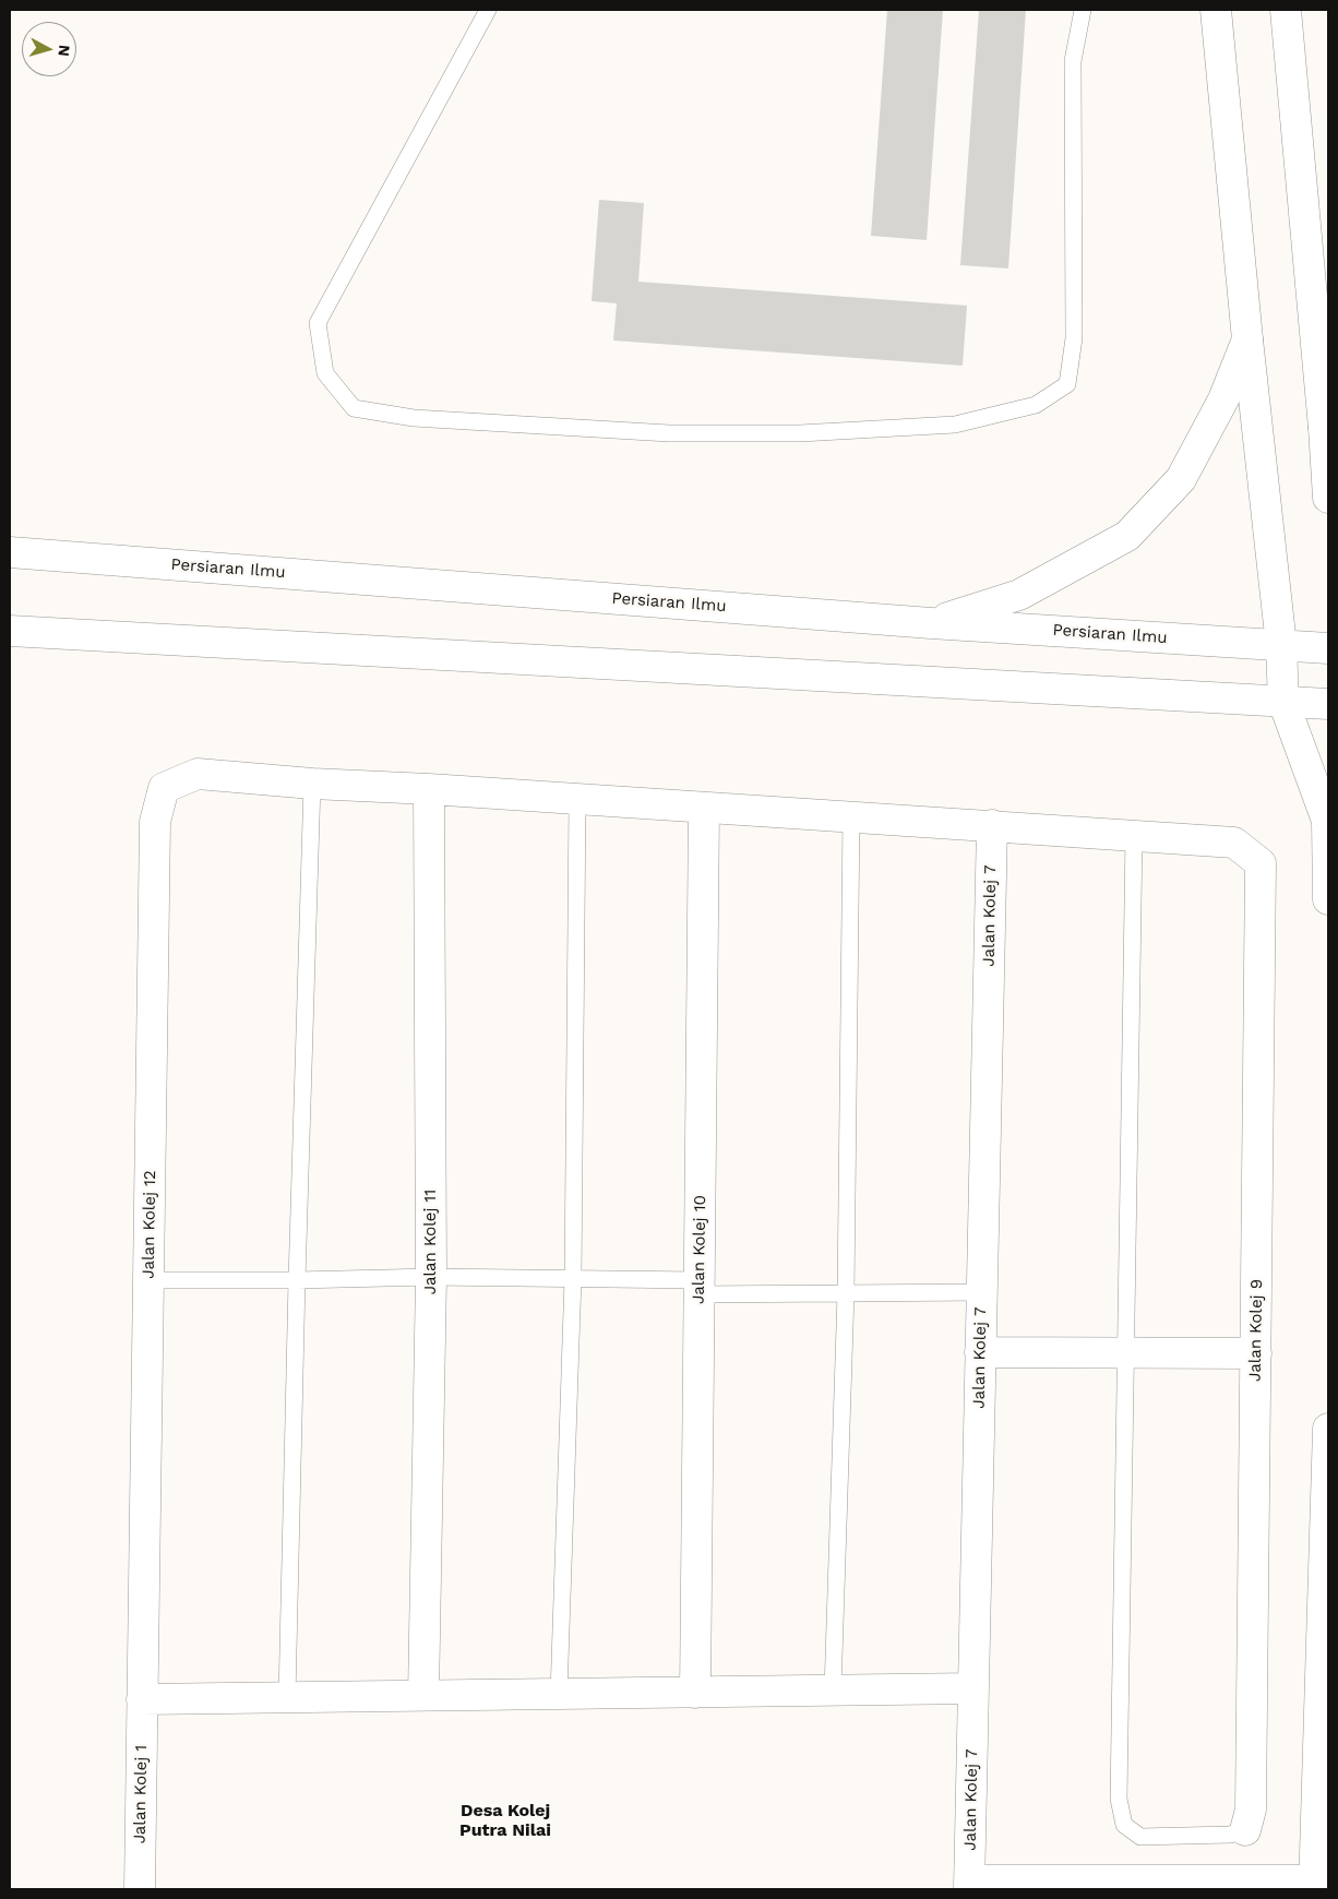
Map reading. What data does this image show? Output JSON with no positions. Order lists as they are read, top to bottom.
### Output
{
  "streets": {
    "street": [
      "Persiaran Ilmu",
      "Jalan Kolej 7",
      "Jalan Kolej 12",
      "Jalan Kolej 11",
      "Jalan Kolej 10",
      "Jalan Kolej 9",
      "Jalan Kolej 1"
    ]
  },
  "crossings": [
    ["Jalan Kolej 12", "Jalan Kolej 1"]
  ],
  "districts": ["Desa Kolej Putra Nilai"],
  "north": "right"
}
